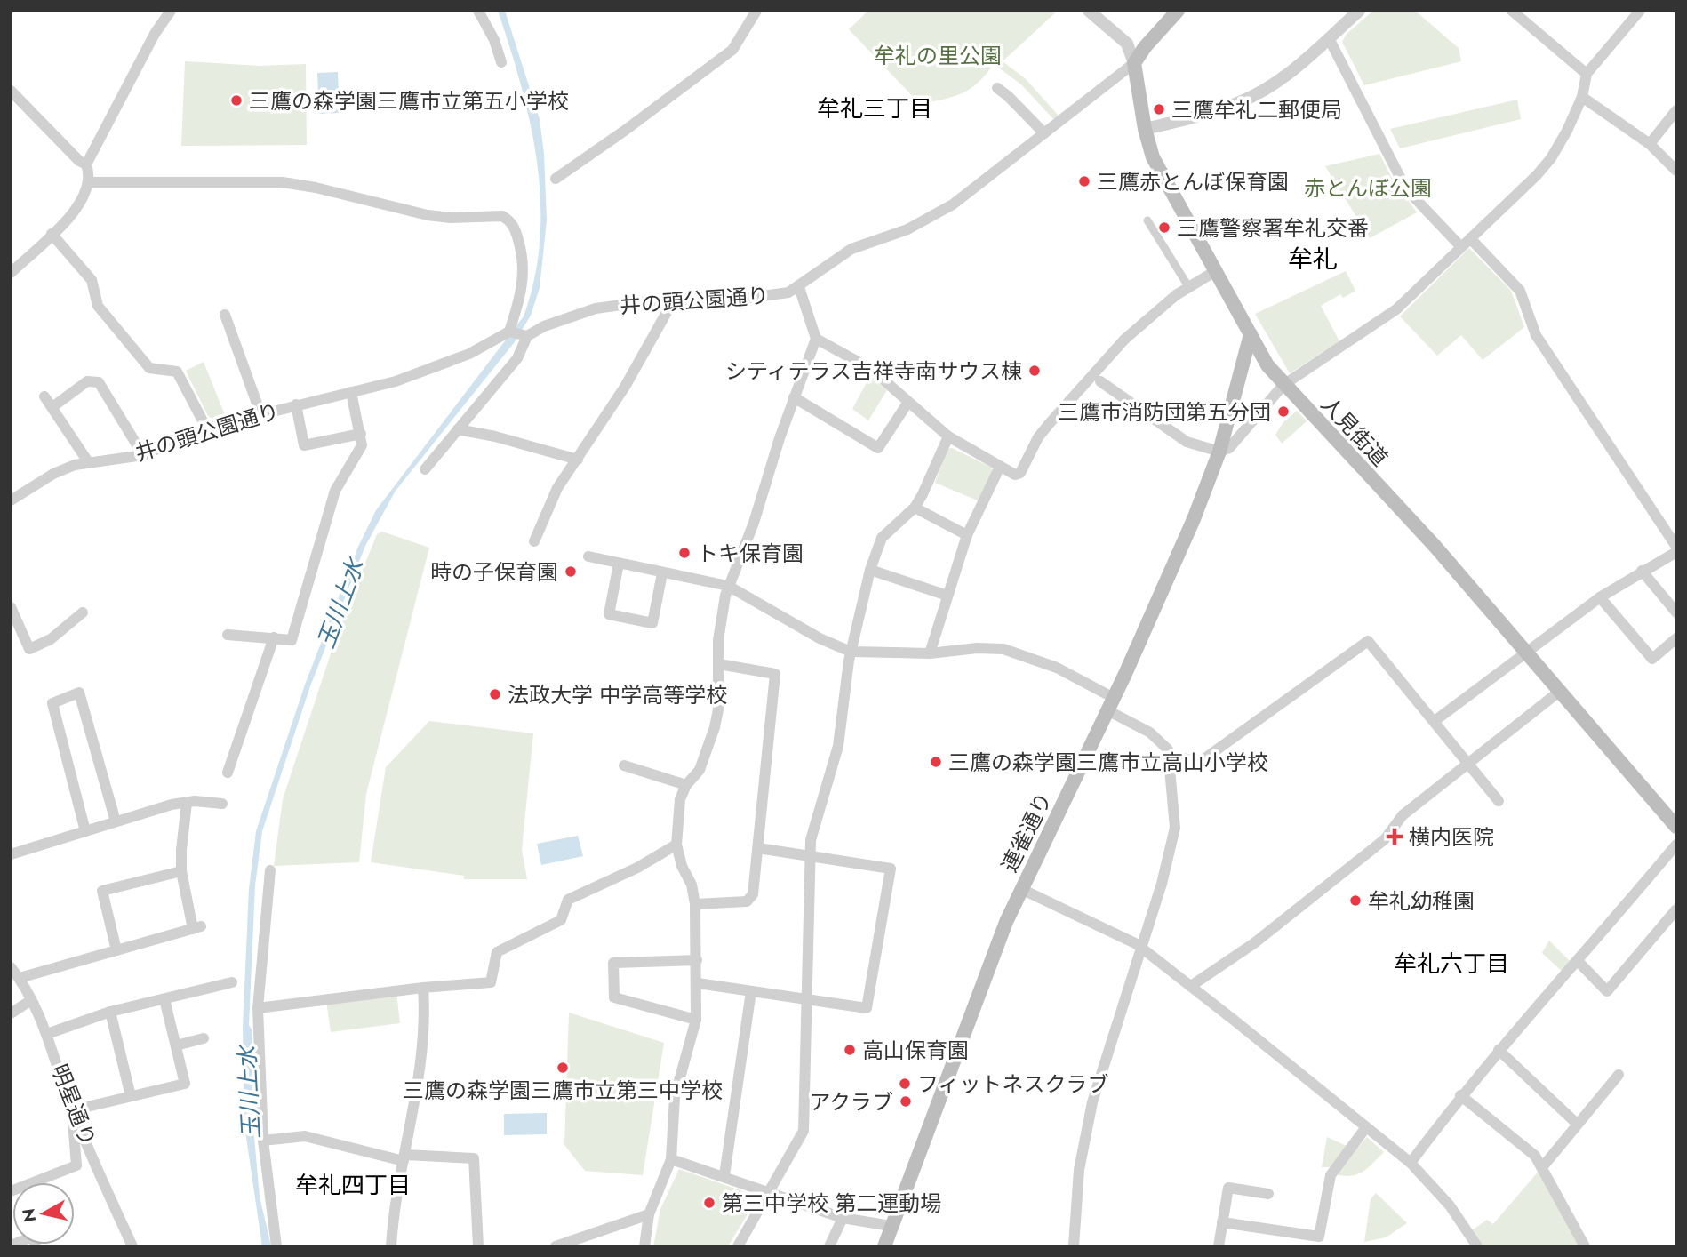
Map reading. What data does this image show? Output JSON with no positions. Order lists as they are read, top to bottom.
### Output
{
  "streets": {
    "main road": ["人見街道", "連雀通り"],
    "street": ["井の頭公園通り", "明星通り"]
  },
  "crossings": [
    ["井の頭公園通り", "人見街道"],
    ["人見街道", "連雀通り"]
  ],
  "districts": [
    "牟礼三丁目",
    "牟礼",
    "牟礼六丁目",
    "牟礼四丁目"
  ],
  "water": ["玉川上水"],
  "parks": ["牟礼の里公園", "赤とんぼ公園"],
  "places": {
    "other": [
      "三鷹の森学園三鷹市立第五小学校",
      "三鷹牟礼二郵便局",
      "三鷹赤とんぼ保育園",
      "三鷹警察署牟礼交番",
      "シティテラス吉祥寺南サウス棟",
      "三鷹市消防団第五分団",
      "トキ保育園",
      "時の子保育園",
      "法政大学 中学高等学校",
      "三鷹の森学園三鷹市立高山小学校",
      "牟礼幼稚園",
      "高山保育園",
      "三鷹の森学園三鷹市立第三中学校",
      "フィットネスクラブ",
      "アクラブ",
      "第三中学校 第二運動場"
    ],
    "health": ["横内医院"]
  },
  "north": "left"
}
